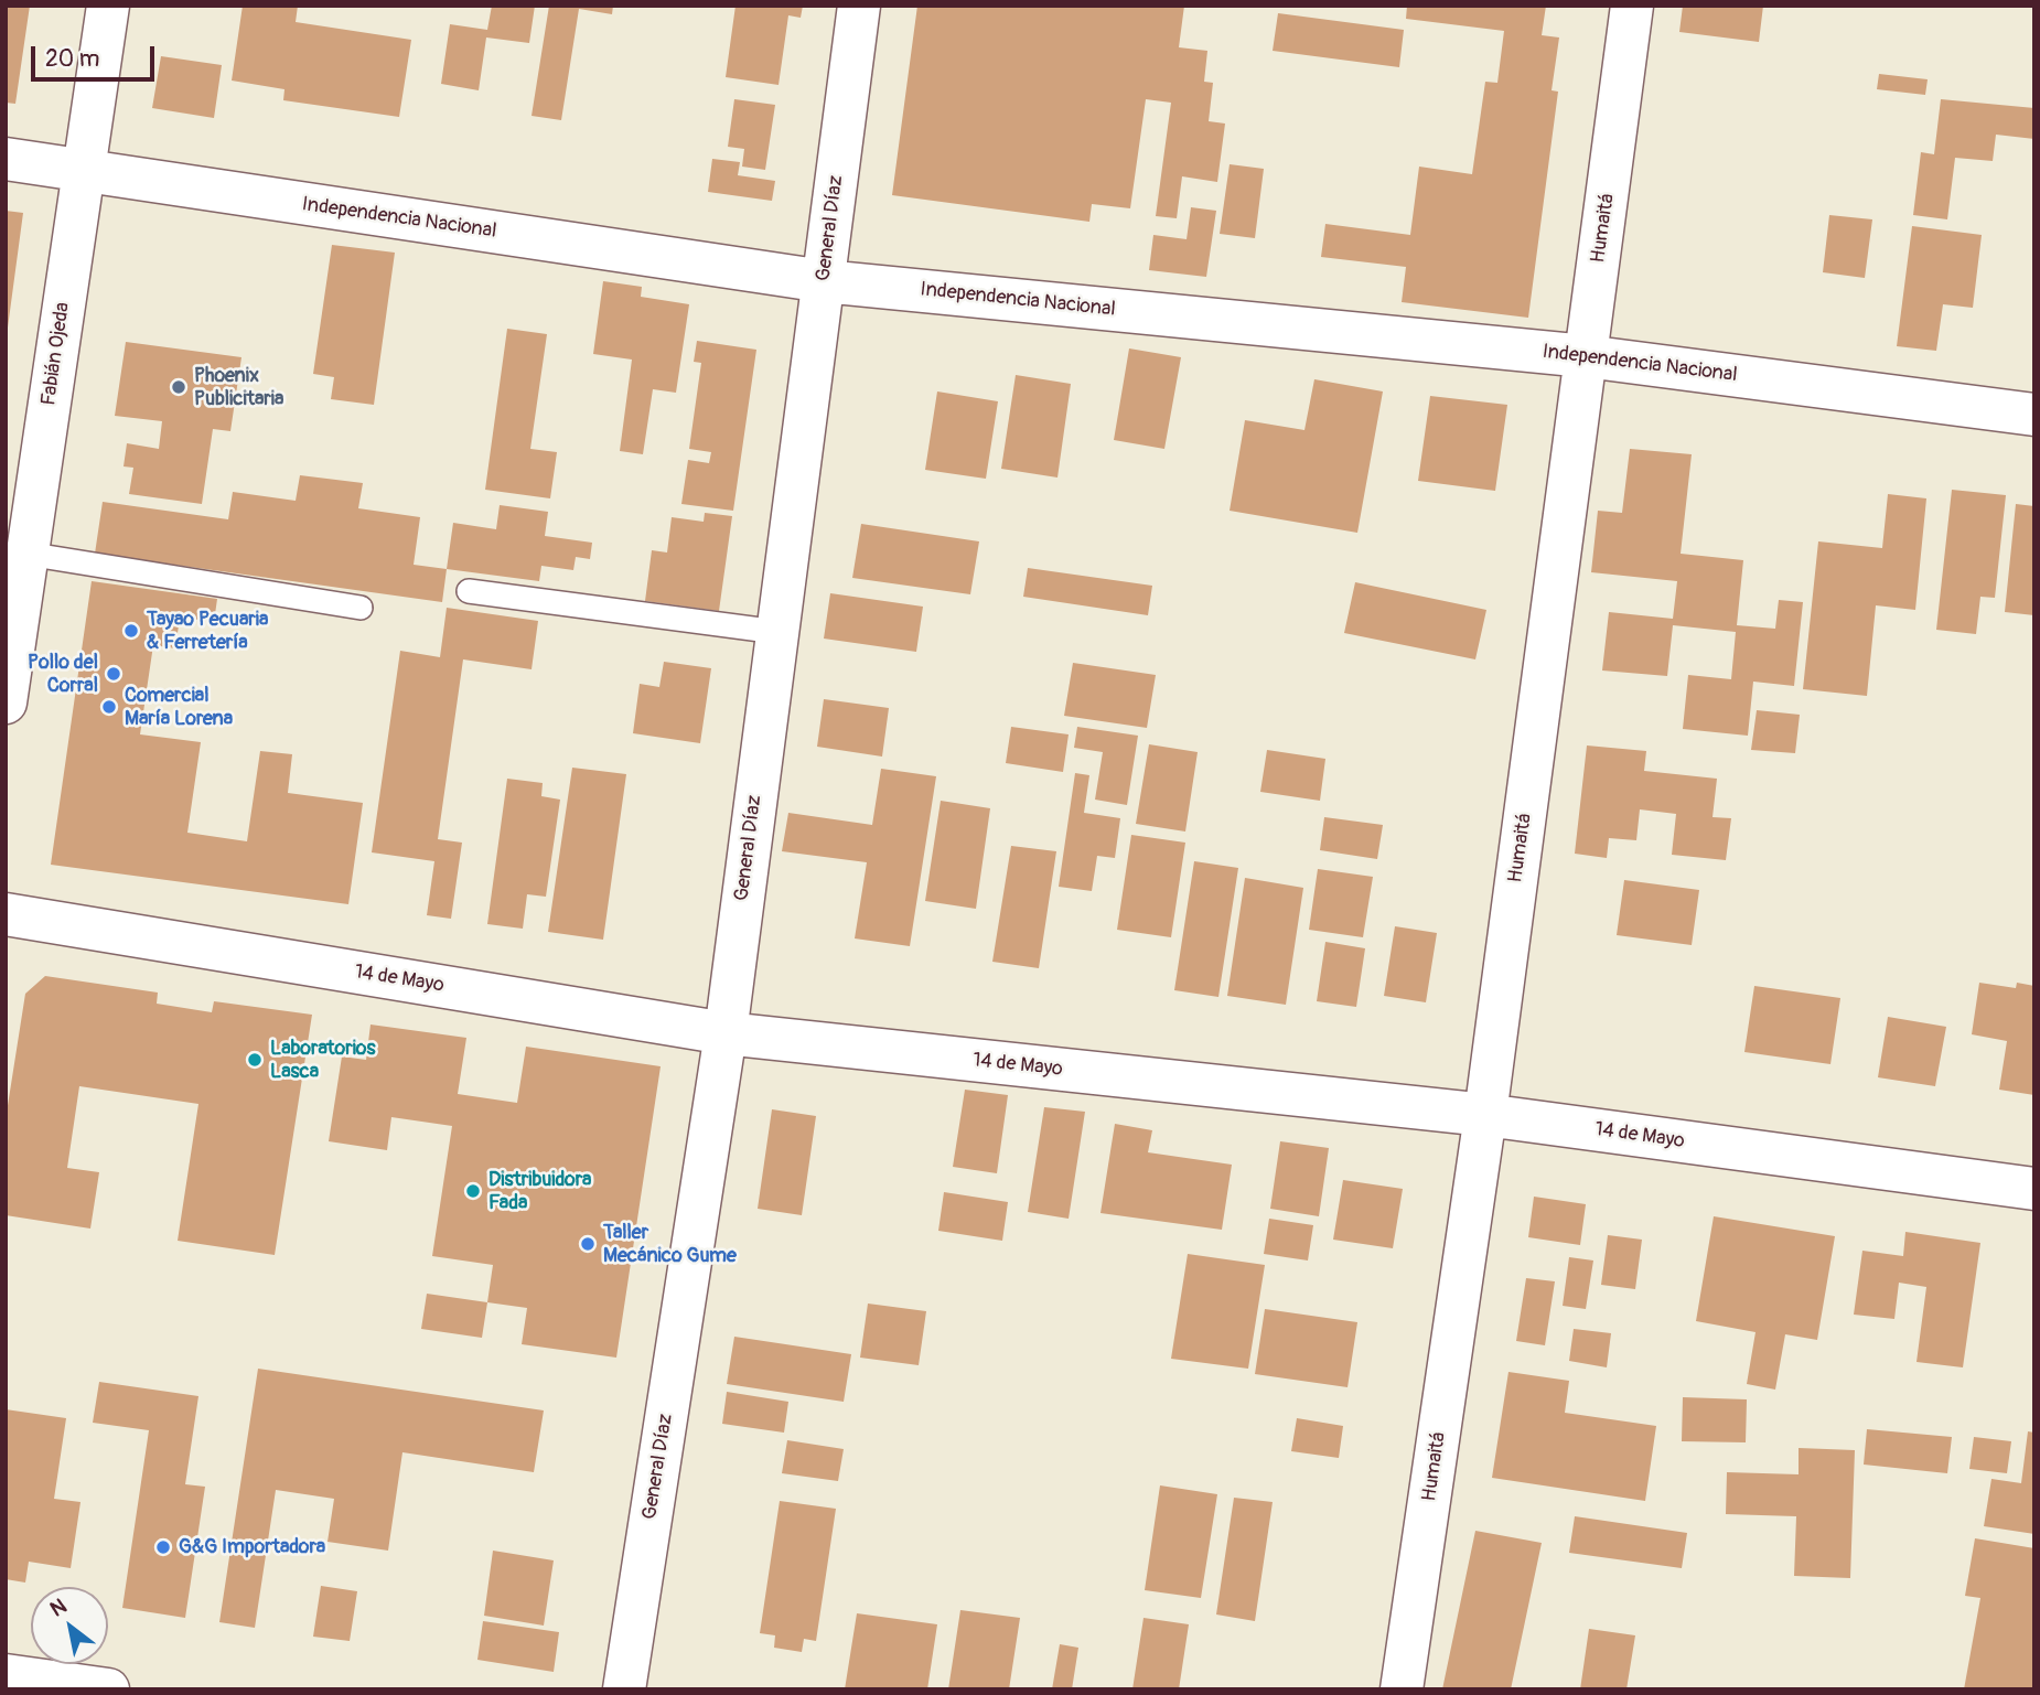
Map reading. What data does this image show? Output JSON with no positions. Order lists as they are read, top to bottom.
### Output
{
  "streets": {
    "street": [
      "Independencia Nacional",
      "General Díaz",
      "Humaitá",
      "Fabián Ojeda",
      "14 de Mayo"
    ]
  },
  "crossings": [
    ["Independencia Nacional", "General Díaz"],
    ["Independencia Nacional", "Humaitá"],
    ["Independencia Nacional", "Fabián Ojeda"],
    ["General Díaz", "14 de Mayo"],
    ["Humaitá", "14 de Mayo"]
  ],
  "places": [
    "Phoenix Publicitaria",
    "Tayao Pecuaria & Ferretería",
    "Pollo del Corral",
    "Comercial María Lorena",
    "Laboratorios Lasca",
    "Distribuidora Fada",
    "Taller Mecánico Gume",
    "G&G Importadora"
  ],
  "scale_bar": "20 m",
  "north": "top left"
}
